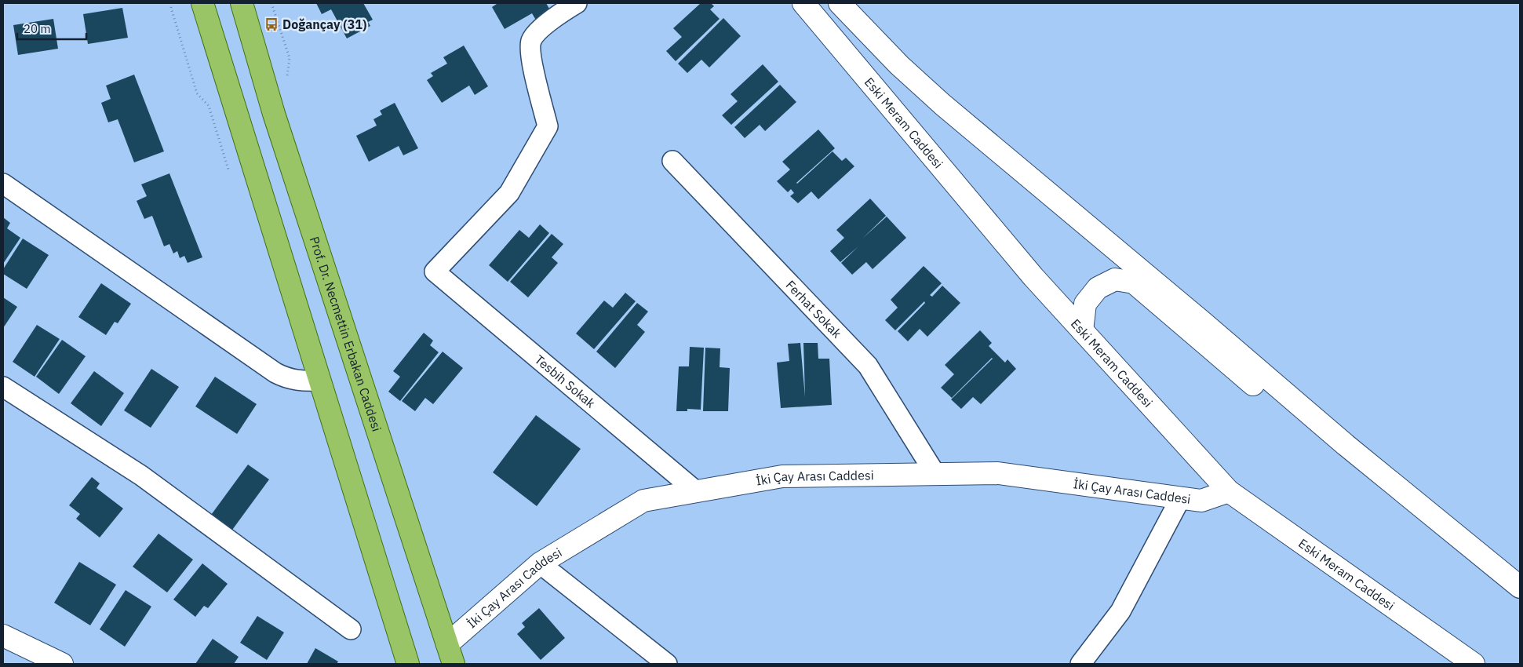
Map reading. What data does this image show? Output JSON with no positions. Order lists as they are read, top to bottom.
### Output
{
  "streets": {
    "main road": ["Prof. Dr. Necmettin Erbakan Caddesi"],
    "street": [
      "Eski Meram Caddesi",
      "Ferhat Sokak",
      "Tesbih Sokak",
      "İki Çay Arası Caddesi"
    ]
  },
  "crossings": [
    ["Eski Meram Caddesi", "İki Çay Arası Caddesi"],
    ["Ferhat Sokak", "İki Çay Arası Caddesi"],
    ["Prof. Dr. Necmettin Erbakan Caddesi", "İki Çay Arası Caddesi"],
    ["Tesbih Sokak", "İki Çay Arası Caddesi"]
  ],
  "places": {
    "bus stop": ["Doğançay (31)"]
  },
  "scale_bar": "20 m"
}
